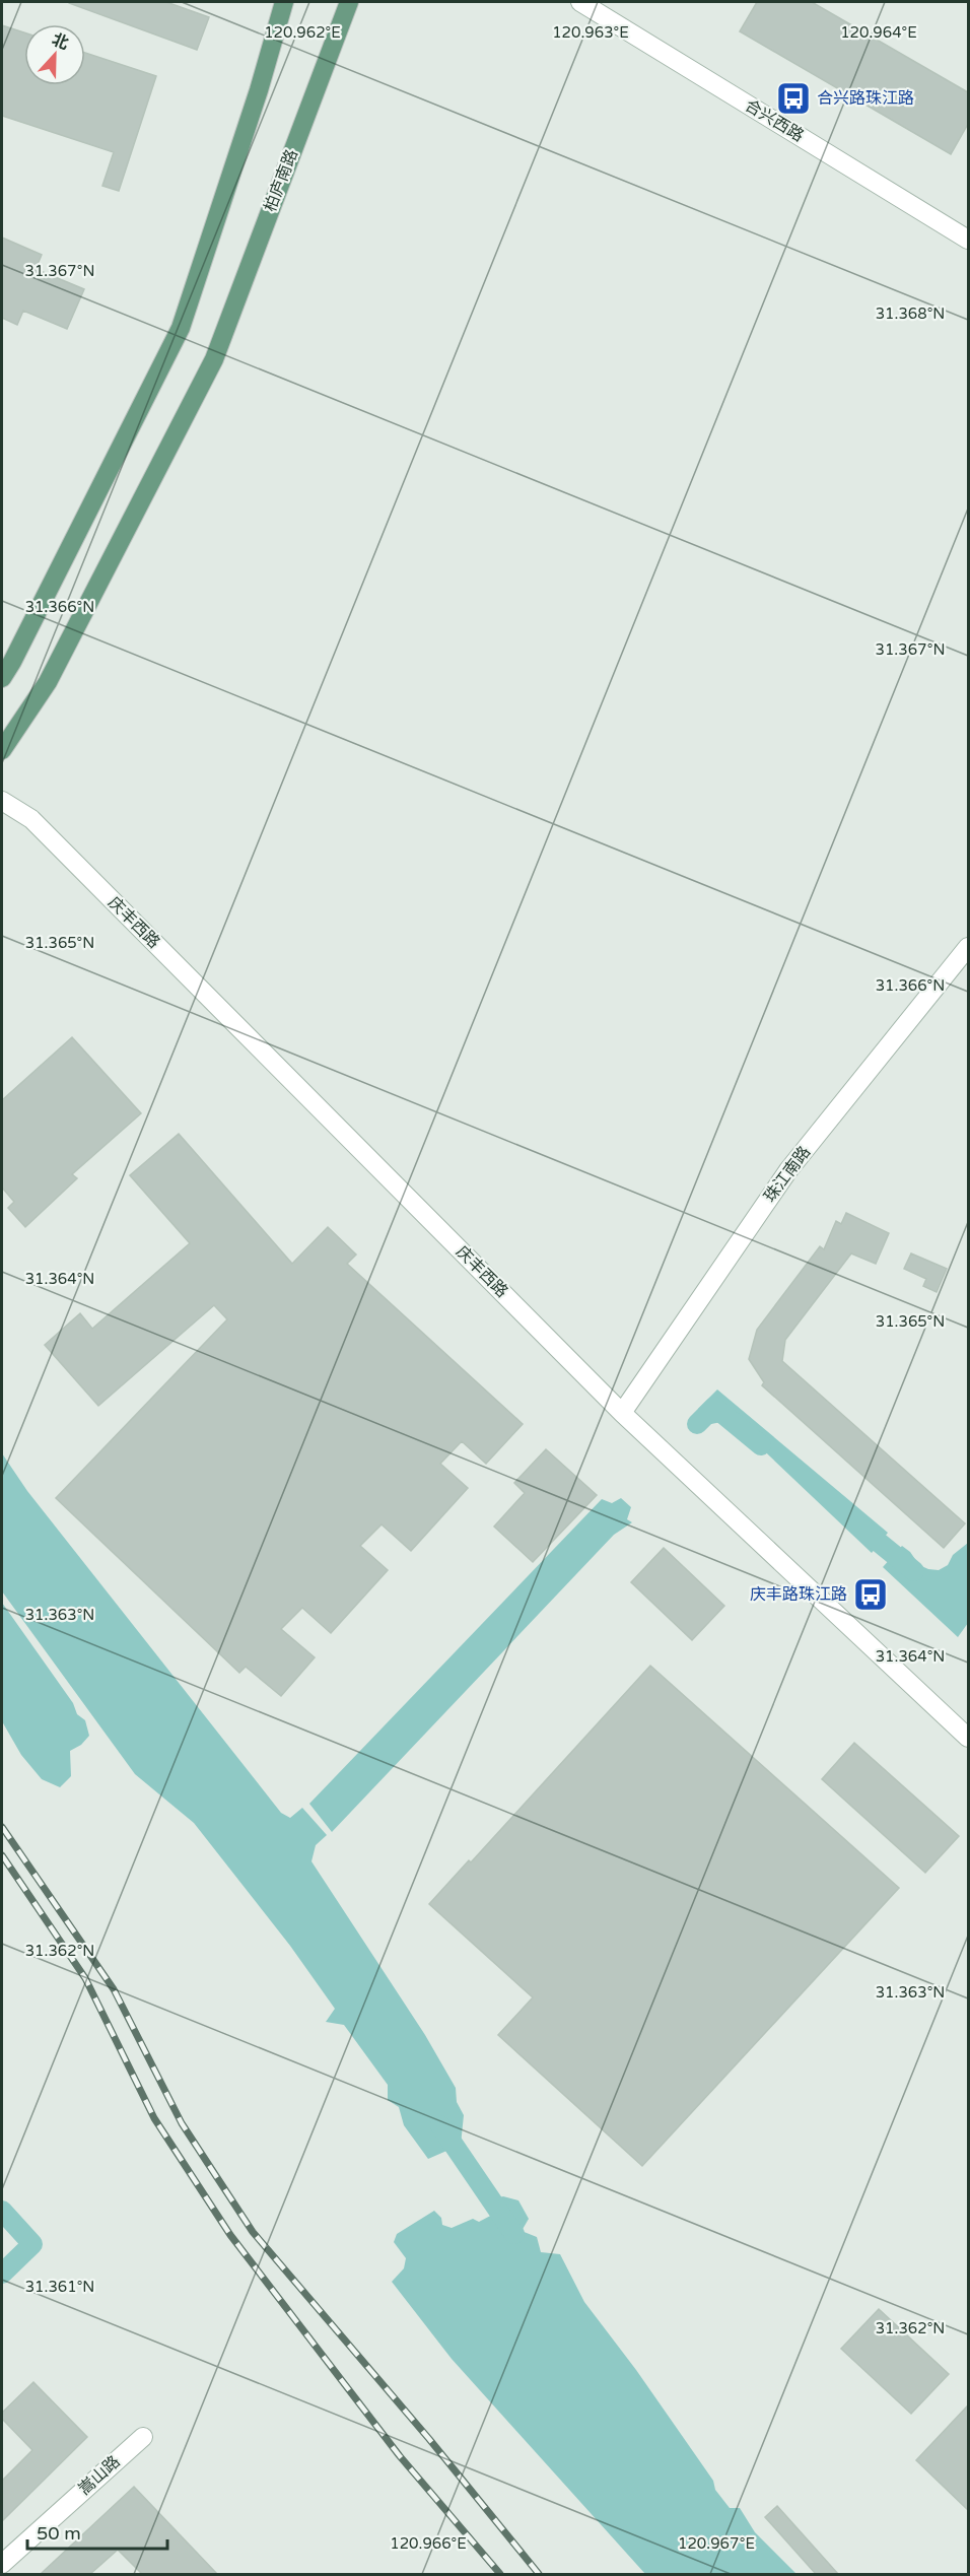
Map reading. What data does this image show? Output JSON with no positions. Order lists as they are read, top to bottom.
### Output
{
  "streets": {
    "main road": ["柏庐南路"],
    "street": [
      "合兴西路",
      "庆丰西路",
      "珠江南路",
      "嵩山路"
    ]
  },
  "crossings": [
    ["庆丰西路", "珠江南路"]
  ],
  "places": {
    "bus stop": ["合兴路珠江路", "庆丰路珠江路"]
  },
  "scale_bar": "50 m",
  "north": "top",
  "coordinates": [
    "120.962°E",
    "120.963°E",
    "120.964°E",
    "31.367°N",
    "31.368°N",
    "31.366°N",
    "31.365°N",
    "31.364°N",
    "31.363°N",
    "31.362°N",
    "31.361°N",
    "120.966°E",
    "120.967°E"
  ]
}
